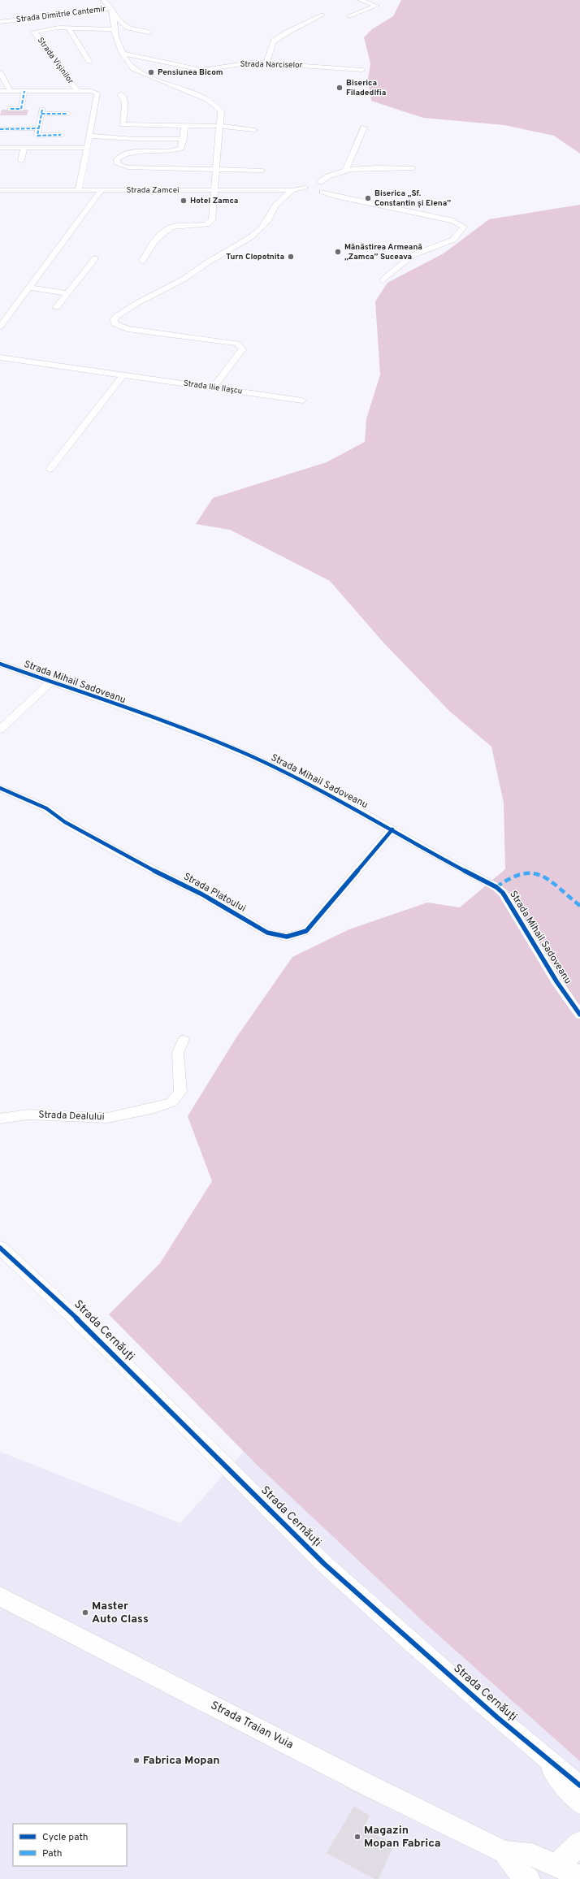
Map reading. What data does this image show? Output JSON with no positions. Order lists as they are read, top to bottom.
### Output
{
  "streets": {
    "main road": ["Strada Traian Vuia"],
    "street": [
      "Strada Dimitrie Cantemir",
      "Strada Vișinilor",
      "Strada Narciselor",
      "Strada Zamcei",
      "Strada Ilie Ilașcu",
      "Strada Mihail Sadoveanu",
      "Strada Platoului",
      "Strada Dealului",
      "Strada Cernăuți"
    ]
  },
  "crossings": [
    ["Strada Vișinilor", "Strada Zamcei"],
    ["Strada Mihail Sadoveanu", "Strada Platoului"]
  ],
  "places": [
    "Pensiunea Bicom",
    "Biserica Filadedlfia",
    "Biserica „Sf. Constantin și Elena”",
    "Hotel Zamca",
    "Mănăstirea Armeană „Zamca” Suceava",
    "Turn Clopotnita",
    "Master Auto Class",
    "Fabrica Mopan",
    "Magazin Mopan Fabrica"
  ],
  "legend": ["Cycle path", "Path"]
}
